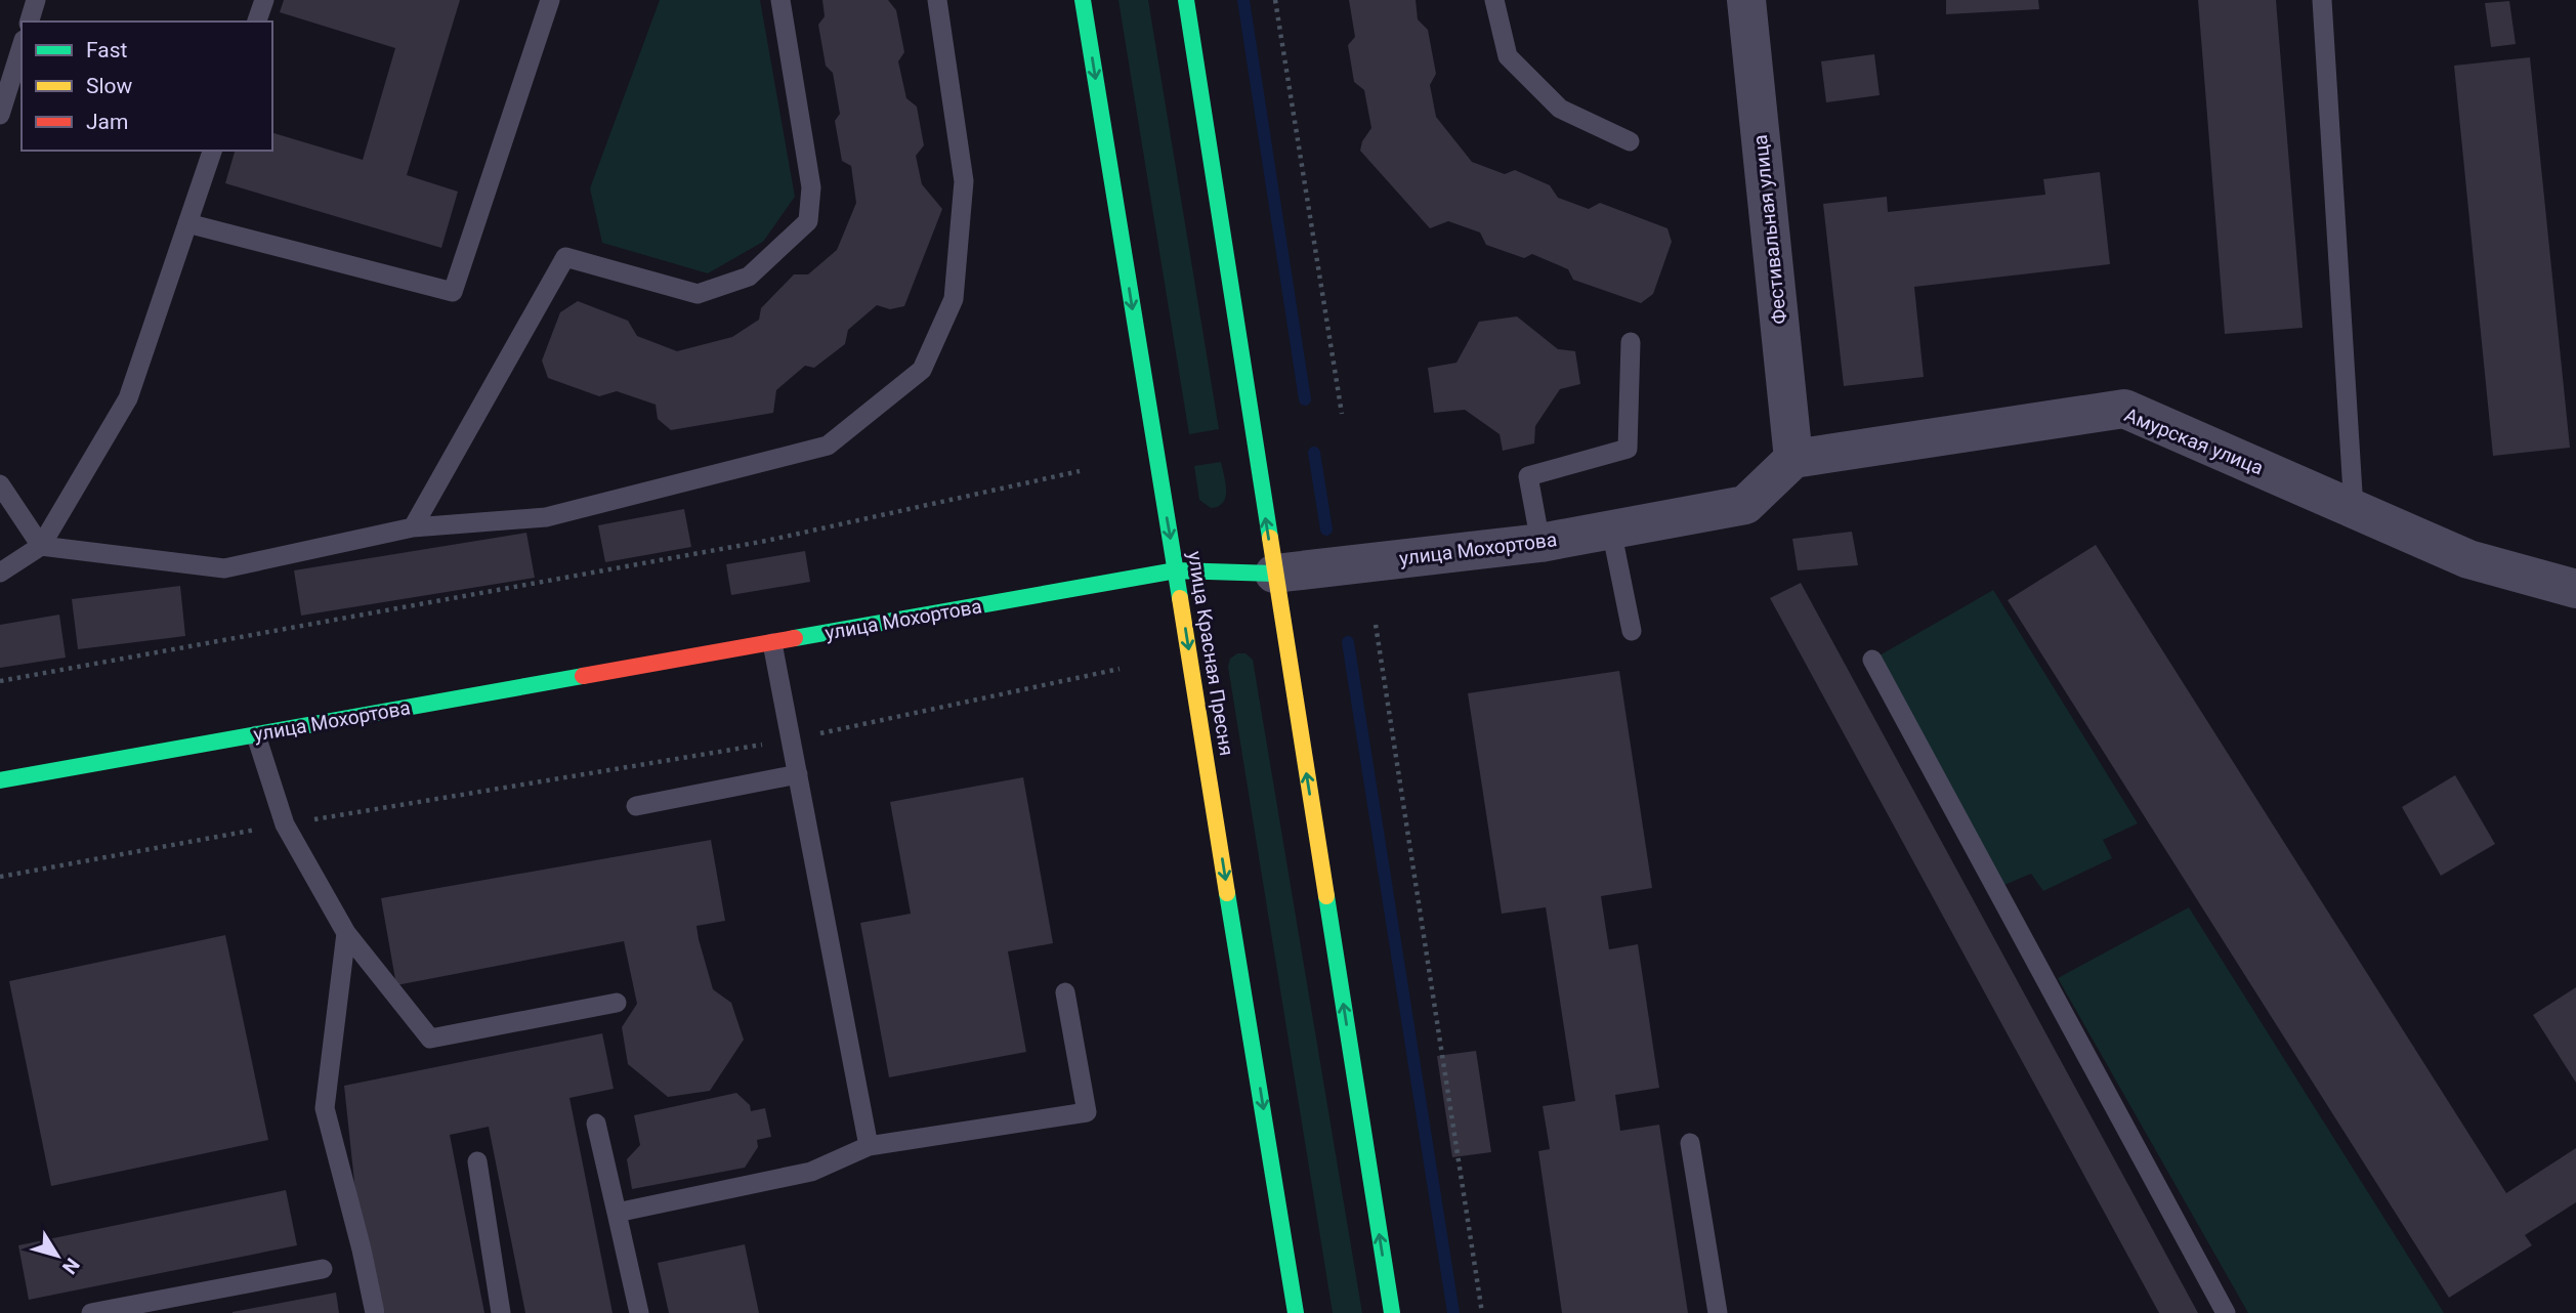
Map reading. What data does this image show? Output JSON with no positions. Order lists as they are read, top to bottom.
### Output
{
  "streets": {
    "street": [
      "Фестивальная улица",
      "Амурская улица",
      "улица Мохортова",
      "улица Красная Пресня"
    ]
  },
  "crossings": [
    ["Фестивальная улица", "Амурская улица"],
    ["Фестивальная улица", "улица Мохортова"],
    ["Амурская улица", "улица Мохортова"],
    ["улица Мохортова", "улица Красная Пресня"]
  ],
  "legend": ["Fast", "Slow", "Jam"],
  "north": "bottom right"
}
